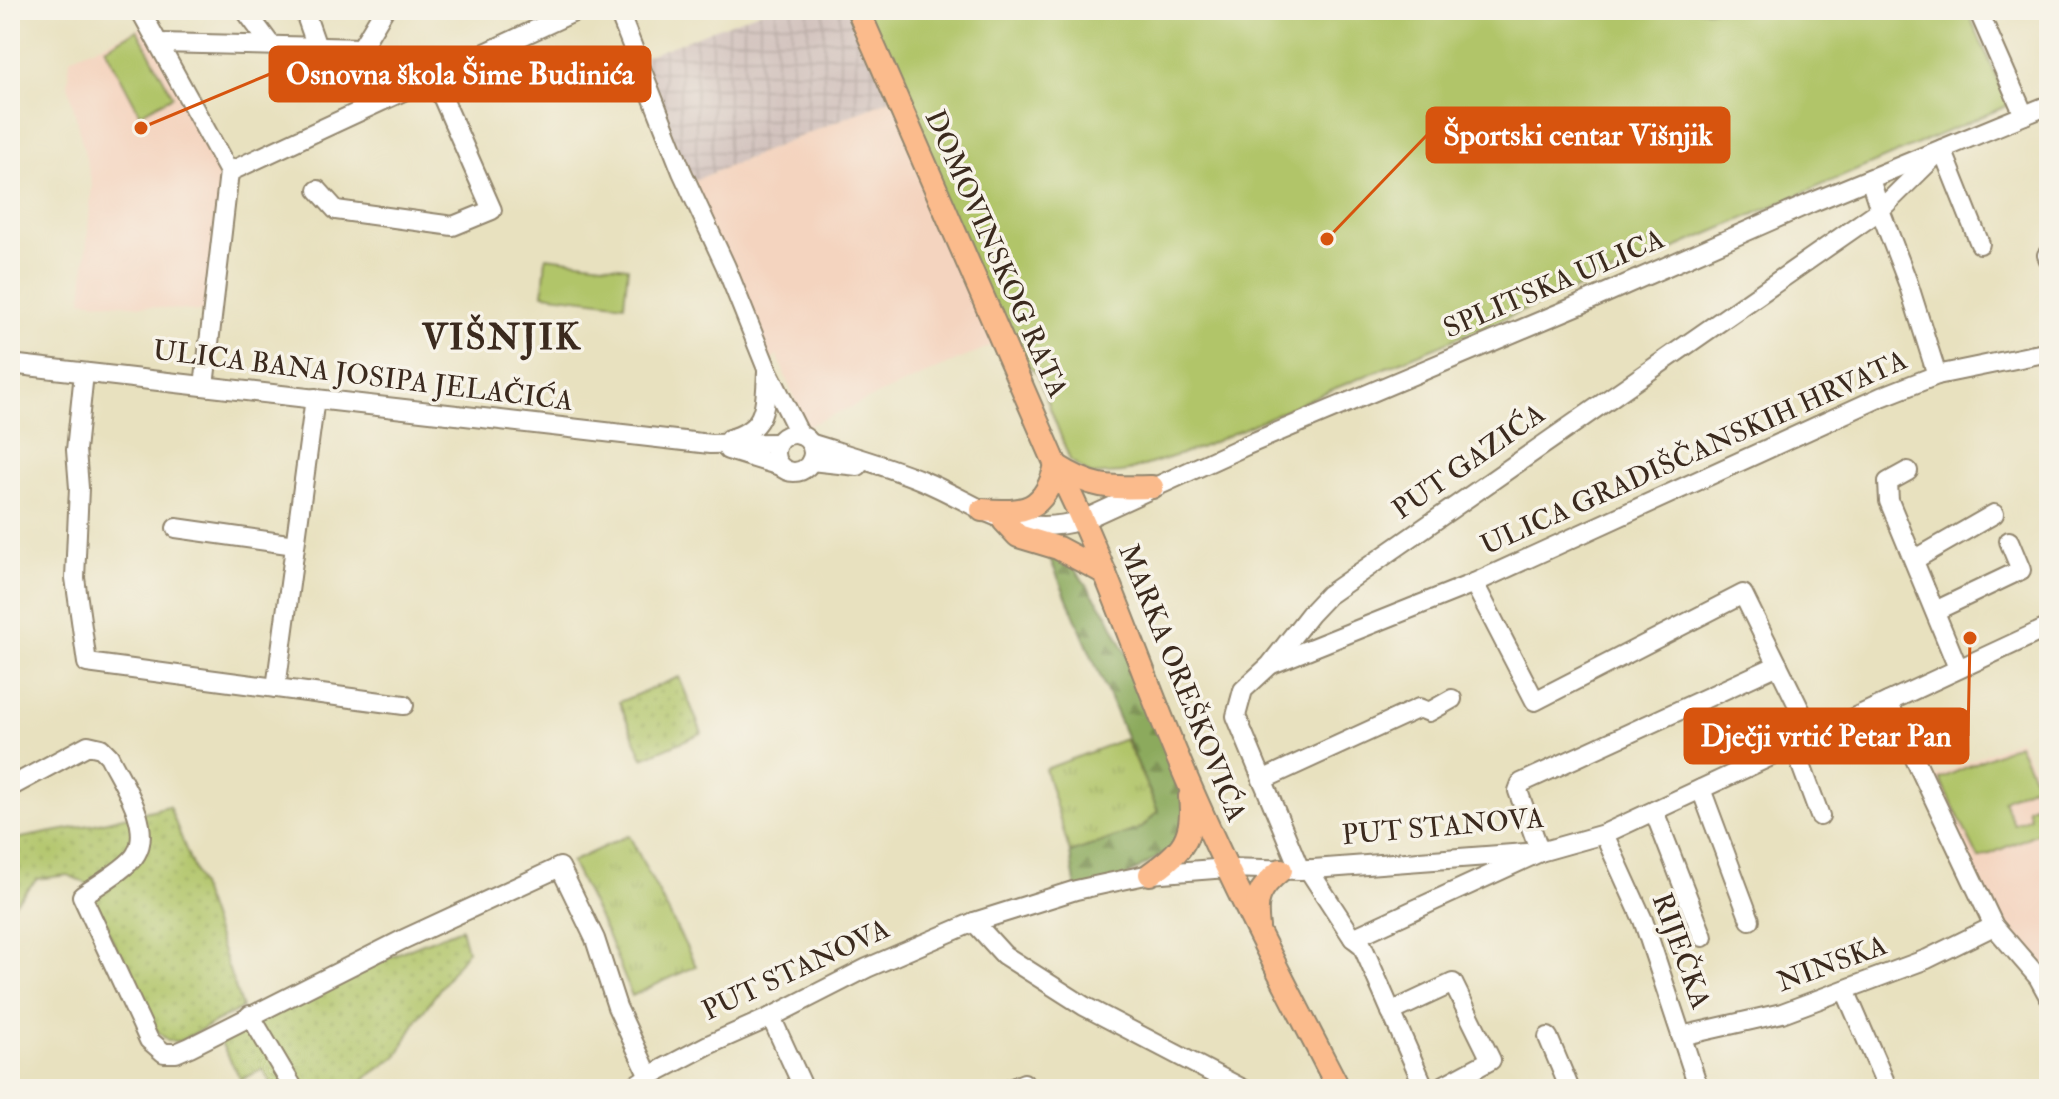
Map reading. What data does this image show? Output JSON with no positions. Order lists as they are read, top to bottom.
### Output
{
  "streets": {
    "main road": ["DOMOVINSKOG RATA", "MARKA OREŠKOVIĆA"],
    "street": [
      "SPLITSKA ULICA",
      "ULICA BANA JOSIPA JELAČIĆA",
      "ULICA GRADIŠČANSKIH HRVATA",
      "PUT GAZIĆA",
      "PUT STANOVA",
      "RIJEČKA",
      "NINSKA"
    ]
  },
  "crossings": [
    ["DOMOVINSKOG RATA", "SPLITSKA ULICA"],
    ["DOMOVINSKOG RATA", "ULICA BANA JOSIPA JELAČIĆA"],
    ["DOMOVINSKOG RATA", "MARKA OREŠKOVIĆA"],
    ["SPLITSKA ULICA", "ULICA BANA JOSIPA JELAČIĆA"],
    ["SPLITSKA ULICA", "PUT GAZIĆA"],
    ["SPLITSKA ULICA", "MARKA OREŠKOVIĆA"],
    ["ULICA BANA JOSIPA JELAČIĆA", "MARKA OREŠKOVIĆA"],
    ["ULICA GRADIŠČANSKIH HRVATA", "PUT GAZIĆA"],
    ["PUT GAZIĆA", "PUT STANOVA"],
    ["MARKA OREŠKOVIĆA", "PUT STANOVA"],
    ["PUT STANOVA", "RIJEČKA"],
    ["RIJEČKA", "NINSKA"]
  ],
  "districts": ["VIŠNJIK"],
  "places": ["Osnovna škola Šime Budinića", "Športski centar Višnjik", "Dječji vrtić Petar Pan"]
}
